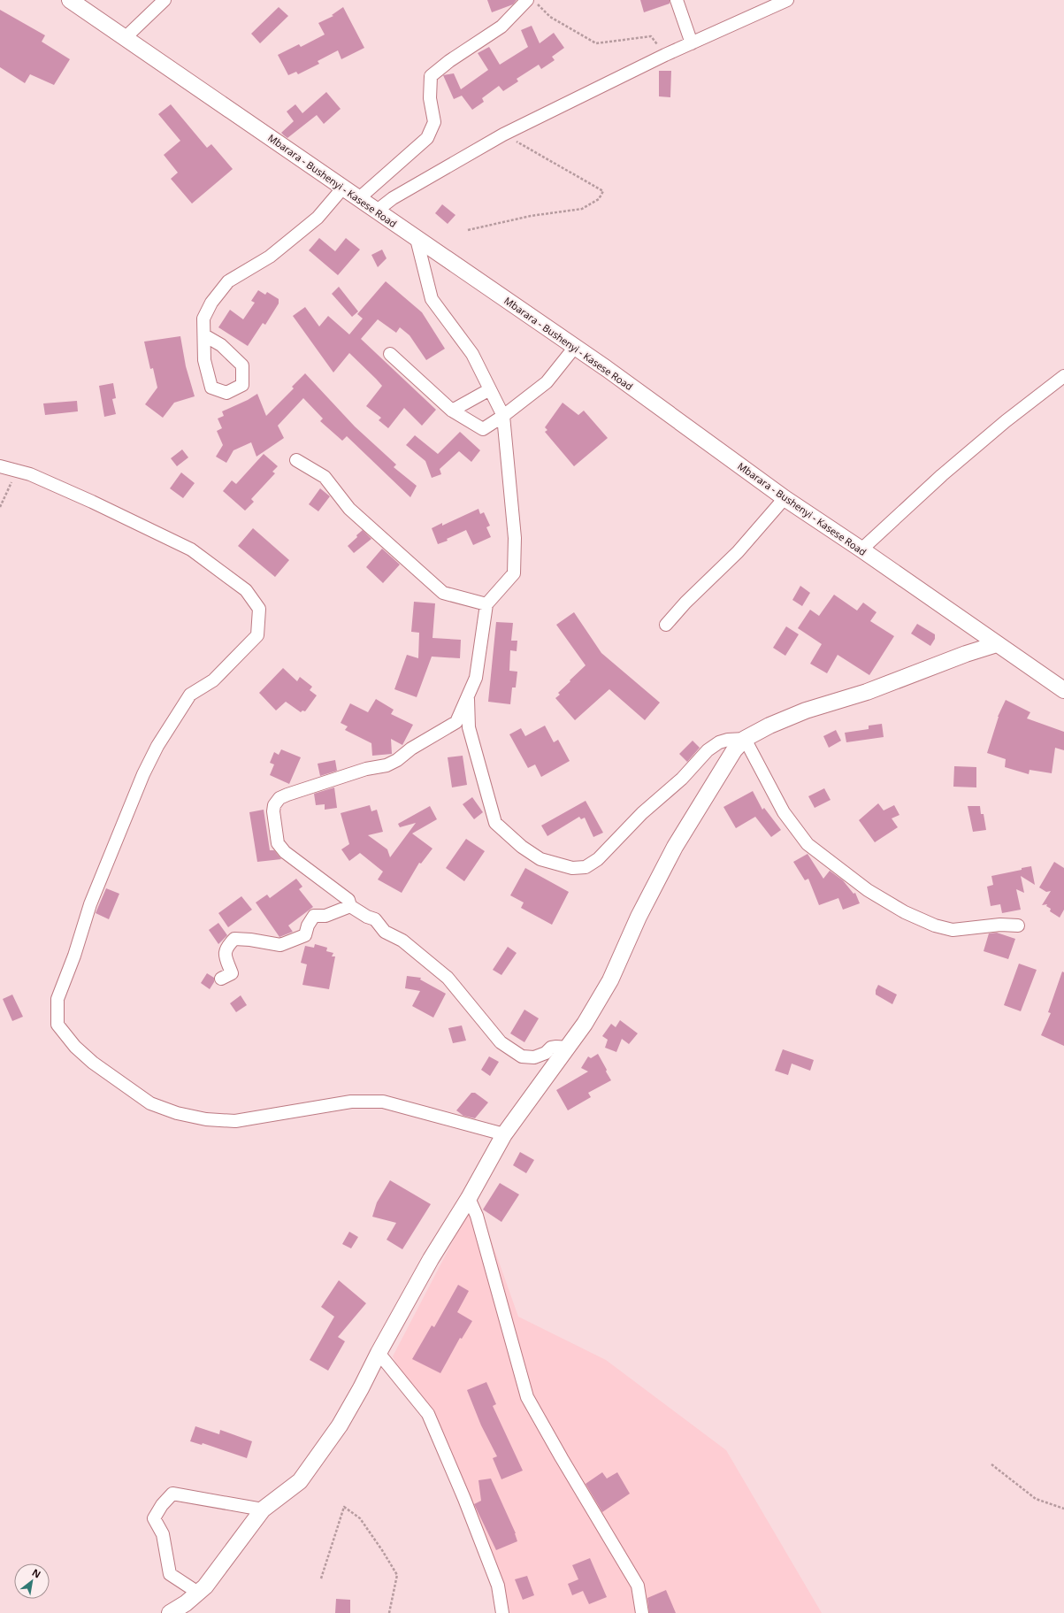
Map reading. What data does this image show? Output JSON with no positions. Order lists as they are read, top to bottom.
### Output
{
  "streets": {
    "main road": ["Mbarara - Bushenyi - Kasese Road"]
  },
  "north": "top right"
}
